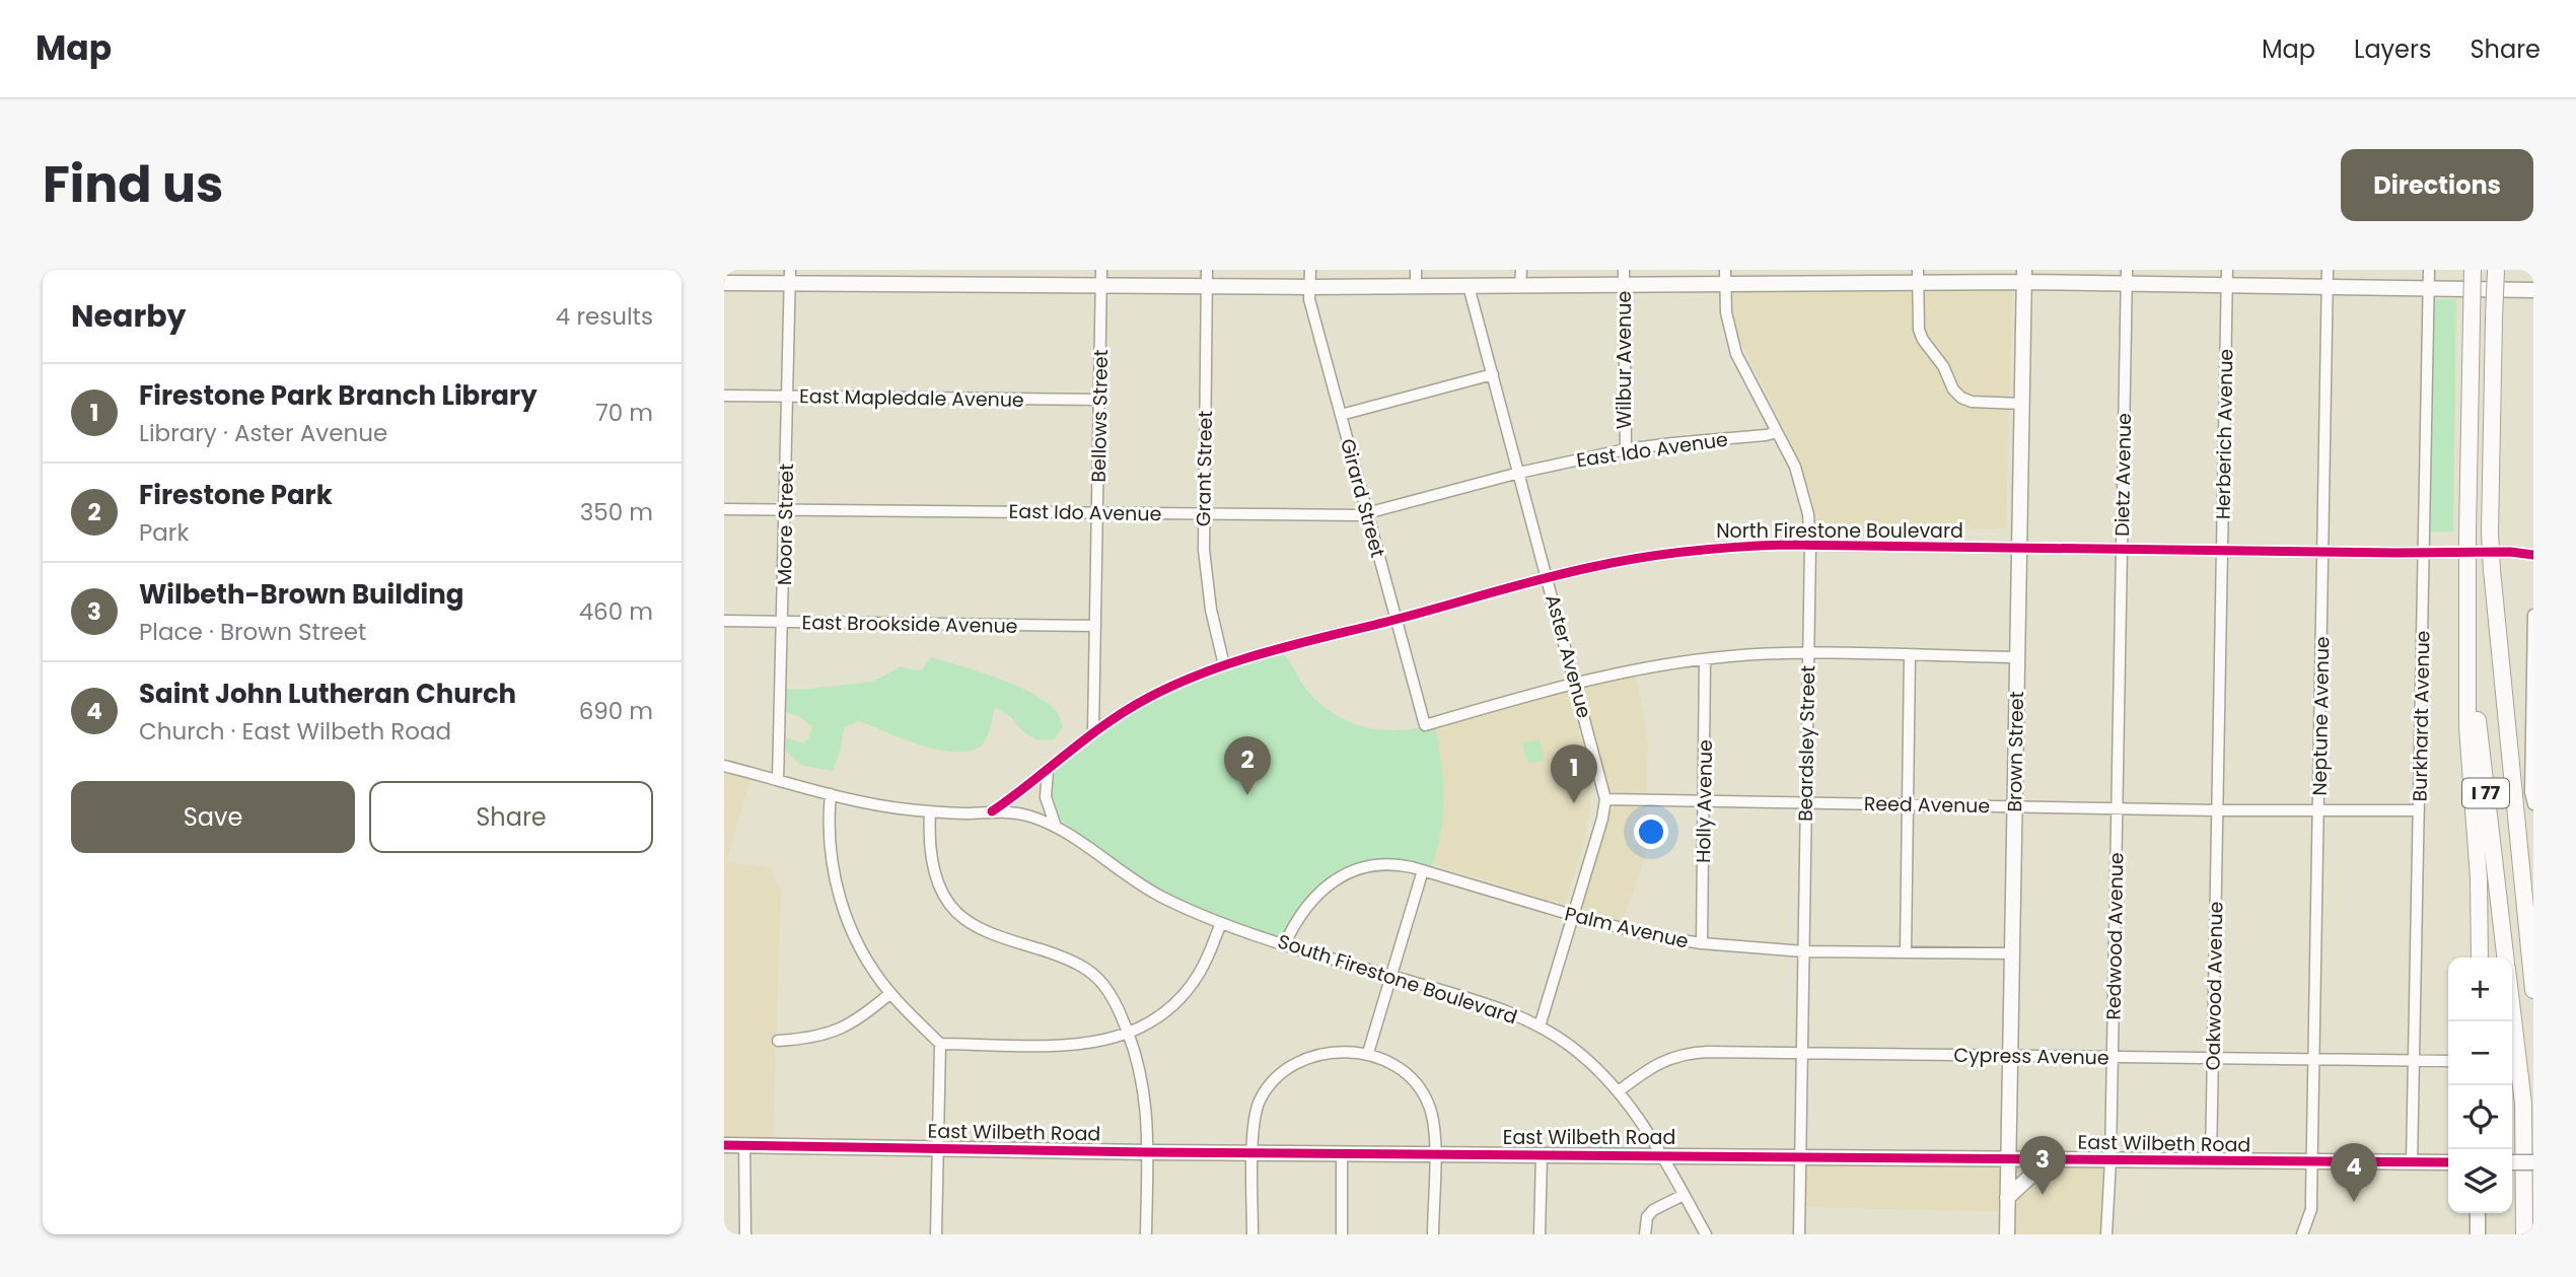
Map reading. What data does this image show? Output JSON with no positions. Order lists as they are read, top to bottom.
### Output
{
  "streets": {
    "highway": ["I 77"],
    "main road": ["Brown Street", "East Wilbeth Road"],
    "street": [
      "Wilbur Avenue",
      "East Mapledale Avenue",
      "Bellows Street",
      "Herberich Avenue",
      "East Ido Avenue",
      "Grant Street",
      "Dietz Avenue",
      "Girard Street",
      "Moore Street",
      "North Firestone Boulevard",
      "East Brookside Avenue",
      "Aster Avenue",
      "Neptune Avenue",
      "Burkhardt Avenue",
      "Beardsley Street",
      "Holly Avenue",
      "Reed Avenue",
      "Palm Avenue",
      "Redwood Avenue",
      "South Firestone Boulevard",
      "Oakwood Avenue",
      "Cypress Avenue"
    ]
  },
  "crossings": [
    ["Wilbur Avenue", "East Ido Avenue"],
    ["East Mapledale Avenue", "Bellows Street"],
    ["East Mapledale Avenue", "Moore Street"],
    ["Bellows Street", "East Ido Avenue"],
    ["Bellows Street", "North Firestone Boulevard"],
    ["Bellows Street", "East Brookside Avenue"],
    ["Herberich Avenue", "North Firestone Boulevard"],
    ["Herberich Avenue", "Reed Avenue"],
    ["Herberich Avenue", "Oakwood Avenue"],
    ["East Ido Avenue", "Grant Street"],
    ["East Ido Avenue", "Girard Street"],
    ["East Ido Avenue", "Moore Street"],
    ["East Ido Avenue", "Aster Avenue"],
    ["East Ido Avenue", "Beardsley Street"],
    ["Grant Street", "North Firestone Boulevard"],
    ["Dietz Avenue", "North Firestone Boulevard"],
    ["Dietz Avenue", "Reed Avenue"],
    ["Dietz Avenue", "Redwood Avenue"],
    ["Girard Street", "North Firestone Boulevard"],
    ["Girard Street", "Aster Avenue"],
    ["Moore Street", "East Brookside Avenue"],
    ["Moore Street", "South Firestone Boulevard"],
    ["North Firestone Boulevard", "Aster Avenue"],
    ["North Firestone Boulevard", "Neptune Avenue"],
    ["North Firestone Boulevard", "Burkhardt Avenue"],
    ["North Firestone Boulevard", "Beardsley Street"],
    ["North Firestone Boulevard", "Brown Street"],
    ["North Firestone Boulevard", "South Firestone Boulevard"],
    ["Aster Avenue", "Reed Avenue"],
    ["Aster Avenue", "Palm Avenue"],
    ["Aster Avenue", "South Firestone Boulevard"],
    ["Neptune Avenue", "Reed Avenue"],
    ["Neptune Avenue", "Cypress Avenue"],
    ["Neptune Avenue", "East Wilbeth Road"],
    ["Burkhardt Avenue", "Reed Avenue"],
    ["Burkhardt Avenue", "Cypress Avenue"],
    ["Burkhardt Avenue", "East Wilbeth Road"],
    ["Beardsley Street", "Reed Avenue"],
    ["Beardsley Street", "Palm Avenue"],
    ["Beardsley Street", "Cypress Avenue"],
    ["Beardsley Street", "East Wilbeth Road"],
    ["Brown Street", "Reed Avenue"],
    ["Brown Street", "Palm Avenue"],
    ["Brown Street", "Cypress Avenue"],
    ["Brown Street", "East Wilbeth Road"],
    ["Holly Avenue", "Reed Avenue"],
    ["Holly Avenue", "Palm Avenue"],
    ["Reed Avenue", "Redwood Avenue"],
    ["Reed Avenue", "Oakwood Avenue"],
    ["Palm Avenue", "South Firestone Boulevard"],
    ["Redwood Avenue", "Cypress Avenue"],
    ["Redwood Avenue", "East Wilbeth Road"],
    ["South Firestone Boulevard", "Cypress Avenue"],
    ["South Firestone Boulevard", "East Wilbeth Road"],
    ["Oakwood Avenue", "Cypress Avenue"],
    ["Oakwood Avenue", "East Wilbeth Road"]
  ],
  "page": {
    "header": "Map",
    "nav": ["Map", "Layers", "Share"],
    "title": "Find us",
    "buttons": [
      "Directions",
      ["Save", "Share"]
    ],
    "heading": ["Nearby", "4 results"],
    "list": [
      {
        "mark": "1",
        "name": "Firestone Park Branch Library",
        "note": "Library · Aster Avenue",
        "value": "70 m"
      },
      {
        "mark": "2",
        "name": "Firestone Park",
        "note": "Park",
        "value": "350 m"
      },
      {
        "mark": "3",
        "name": "Wilbeth-Brown Building",
        "note": "Place · Brown Street",
        "value": "460 m"
      },
      {
        "mark": "4",
        "name": "Saint John Lutheran Church",
        "note": "Church · East Wilbeth Road",
        "value": "690 m"
      }
    ],
    "pins": [
      "2",
      "1",
      "3",
      "4"
    ],
    "map_buttons": ["+", "−"]
  }
}
